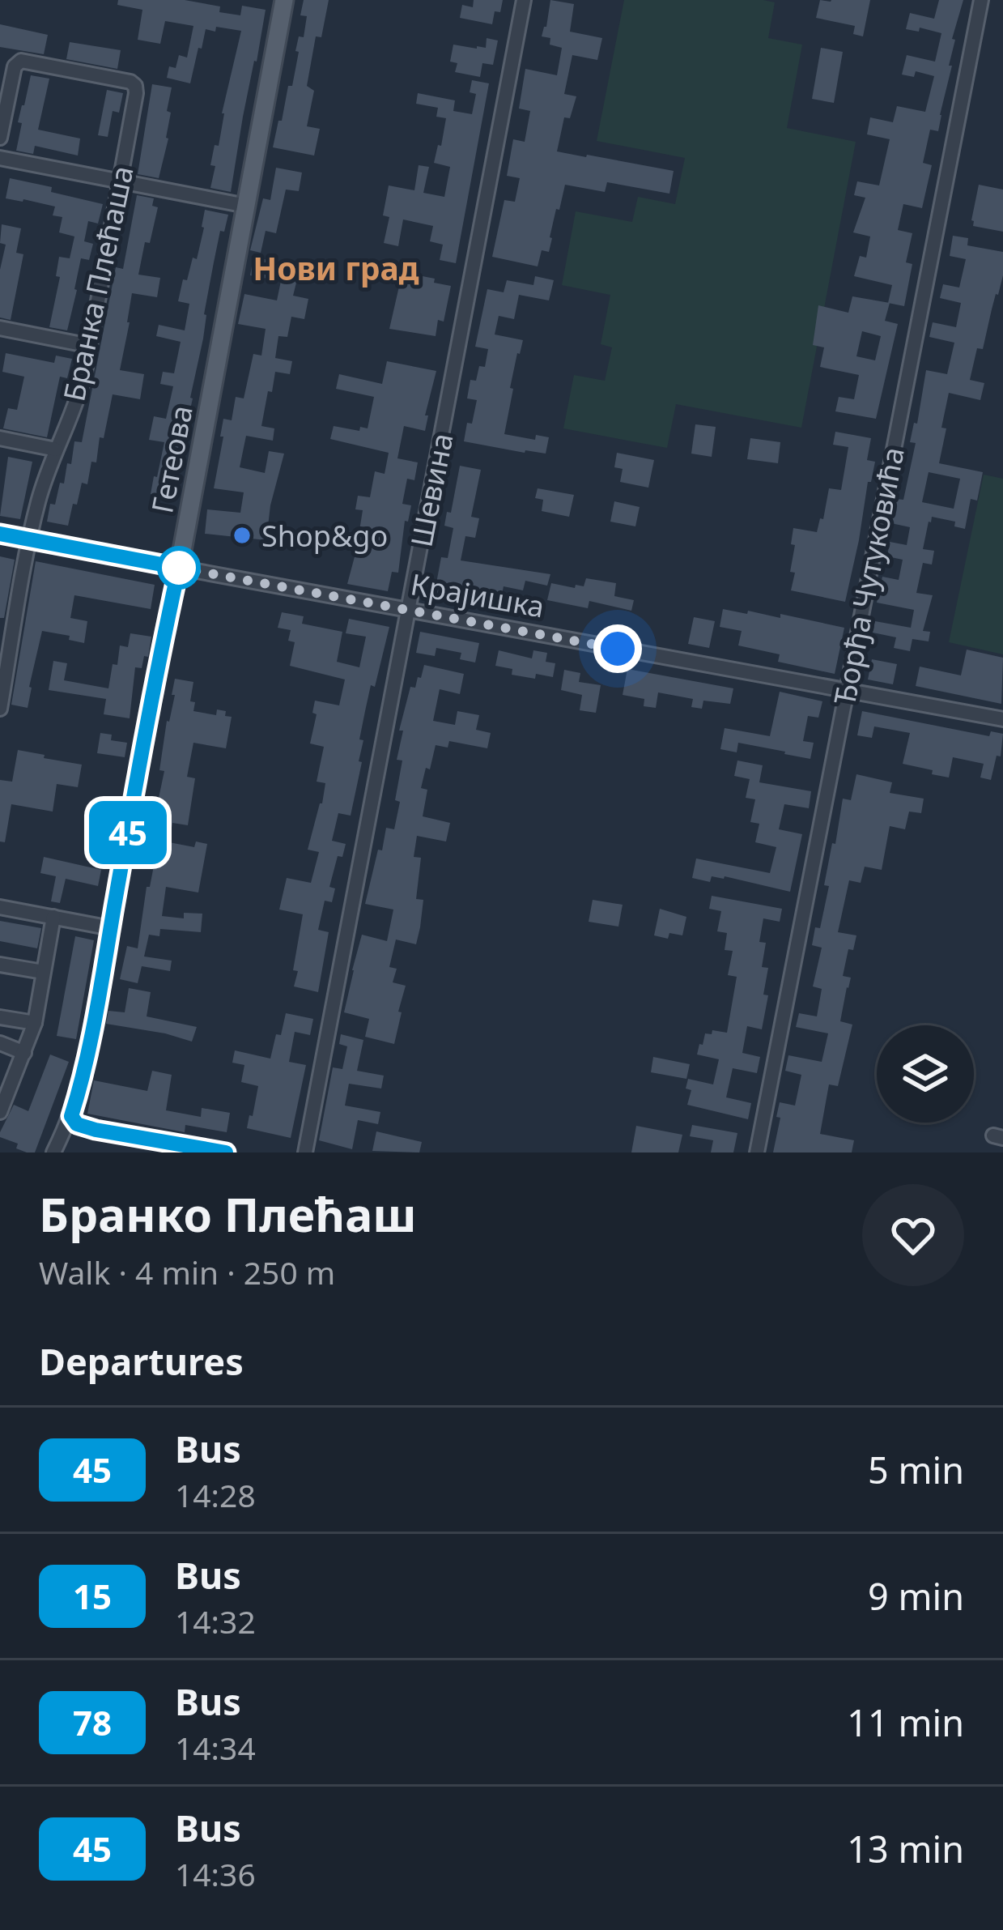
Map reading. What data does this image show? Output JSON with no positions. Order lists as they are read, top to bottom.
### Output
{
  "streets": {
    "main road": ["Гетеова", "Крајишка"],
    "street": ["Бранка Плећаша", "Шевина", "Ђорђа Чутуковића"]
  },
  "crossings": [
    ["Бранка Плећаша", "Крајишка"],
    ["Гетеова", "Крајишка"],
    ["Шевина", "Крајишка"],
    ["Ђорђа Чутуковића", "Крајишка"]
  ],
  "districts": ["Нови град"],
  "places": ["Shop&go"],
  "lines": ["bus line 45"],
  "page": {
    "on_map": "45",
    "heading": [
      ["Бранко Плећаш", "Walk · 4 min · 250 m"],
      "Departures"
    ],
    "list": [
      {
        "mark": "45",
        "name": "Bus",
        "note": "14:28",
        "value": "5 min"
      },
      {
        "mark": "15",
        "name": "Bus",
        "note": "14:32",
        "value": "9 min"
      },
      {
        "mark": "78",
        "name": "Bus",
        "note": "14:34",
        "value": "11 min"
      },
      {
        "mark": "45",
        "name": "Bus",
        "note": "14:36",
        "value": "13 min"
      }
    ]
  }
}
